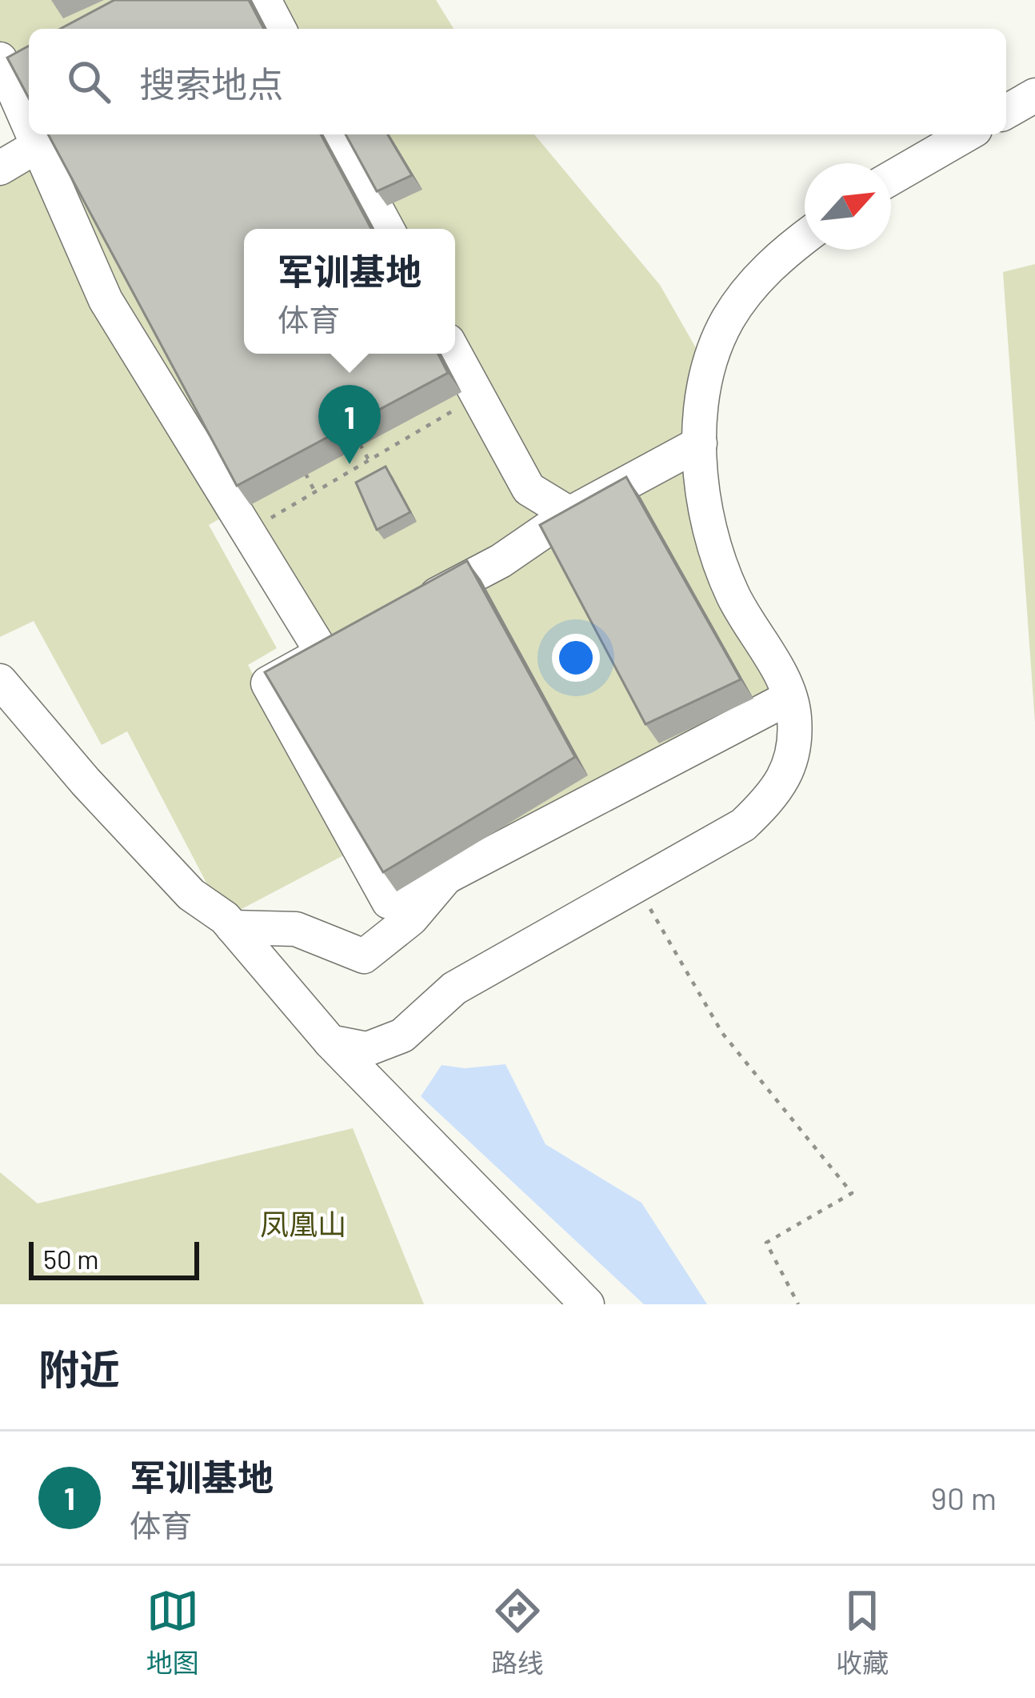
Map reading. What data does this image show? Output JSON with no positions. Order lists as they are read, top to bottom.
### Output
{
  "parks": ["凤凰山"],
  "scale_bar": "50 m",
  "north": "top right",
  "page": {
    "search": "搜索地点",
    "popup": ["军训基地", "体育"],
    "pins": "1",
    "scale": "50 m",
    "heading": "附近",
    "list": [
      {
        "mark": "1",
        "name": "军训基地",
        "note": "体育",
        "value": "90 m"
      }
    ],
    "nav": ["地图", "路线", "收藏"]
  }
}
